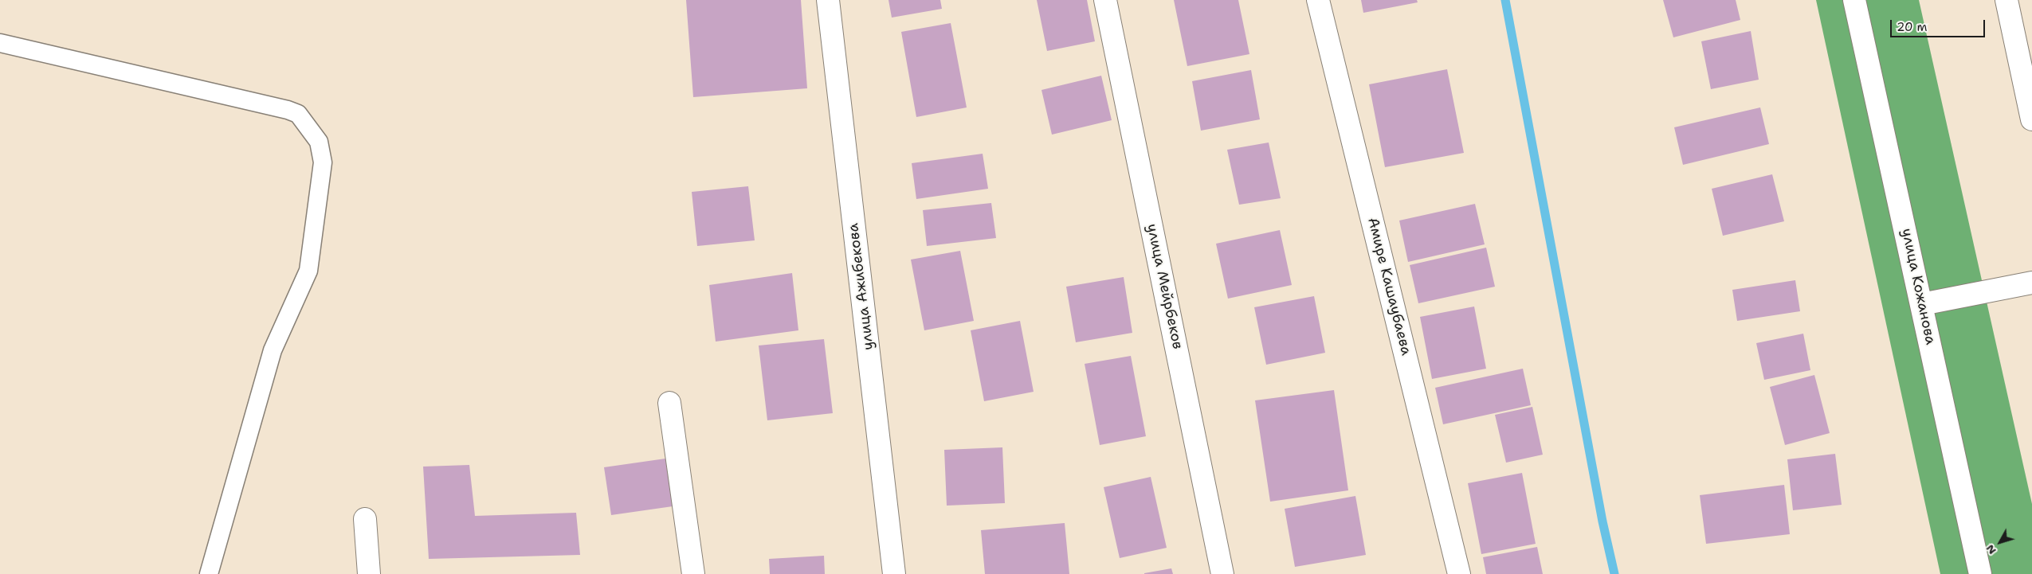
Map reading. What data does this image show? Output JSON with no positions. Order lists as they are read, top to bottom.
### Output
{
  "streets": {
    "street": [
      "улица Ажибекова",
      "улица Мейрбеков",
      "Амире Кашаубаева",
      "улица Кожанова"
    ]
  },
  "scale_bar": "20 m",
  "north": "bottom left"
}
